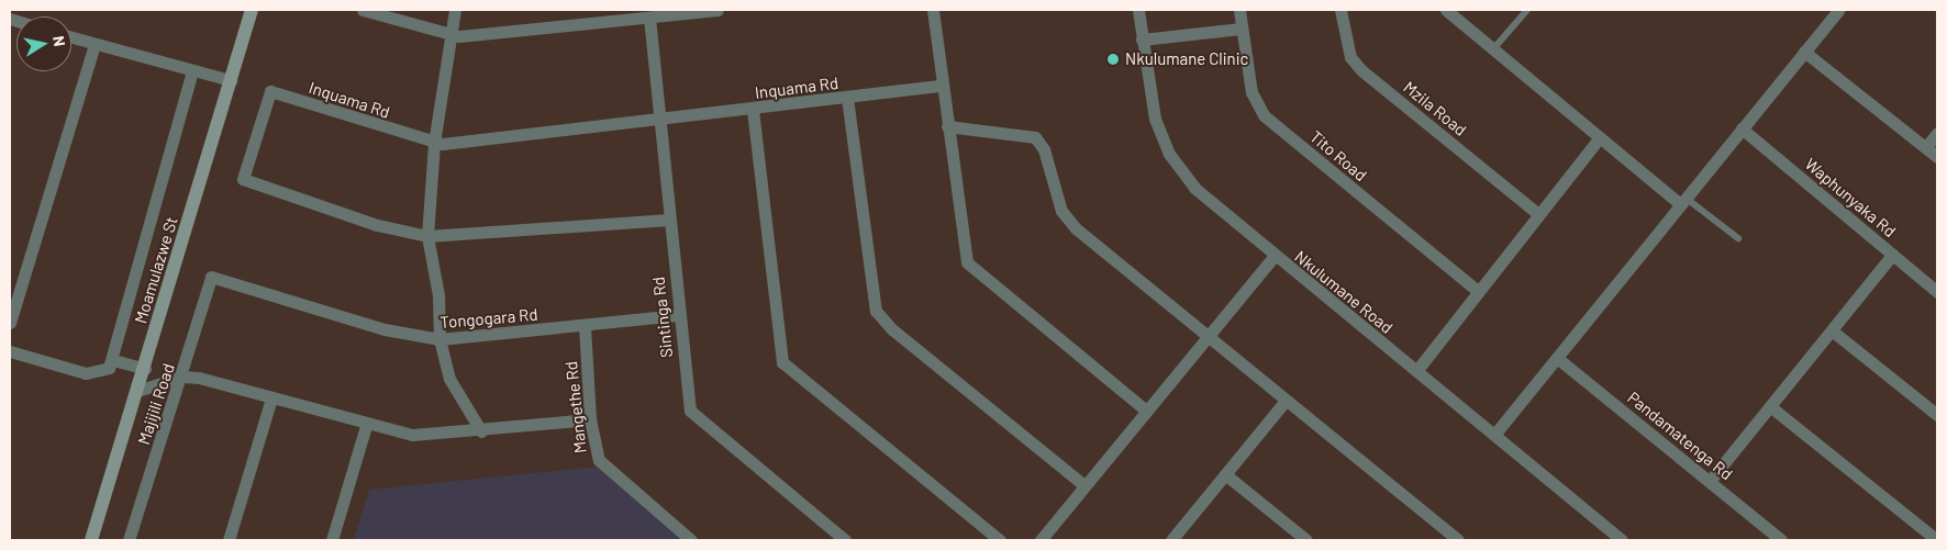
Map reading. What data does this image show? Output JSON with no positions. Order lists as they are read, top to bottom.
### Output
{
  "streets": {
    "street": [
      "Inquama Rd",
      "Mzila Road",
      "Tito Road",
      "Waphunyaka Rd",
      "Moamulazwe St",
      "Nkulumane Road",
      "Sintinga Rd",
      "Tongogara Rd",
      "Majijili Road",
      "Mangethe Rd",
      "Pandamatenga Rd"
    ]
  },
  "crossings": [
    ["Inquama Rd", "Sintinga Rd"],
    ["Sintinga Rd", "Tongogara Rd"],
    ["Tongogara Rd", "Majijili Road"],
    ["Tongogara Rd", "Mangethe Rd"]
  ],
  "places": ["Nkulumane Clinic"],
  "north": "right"
}
